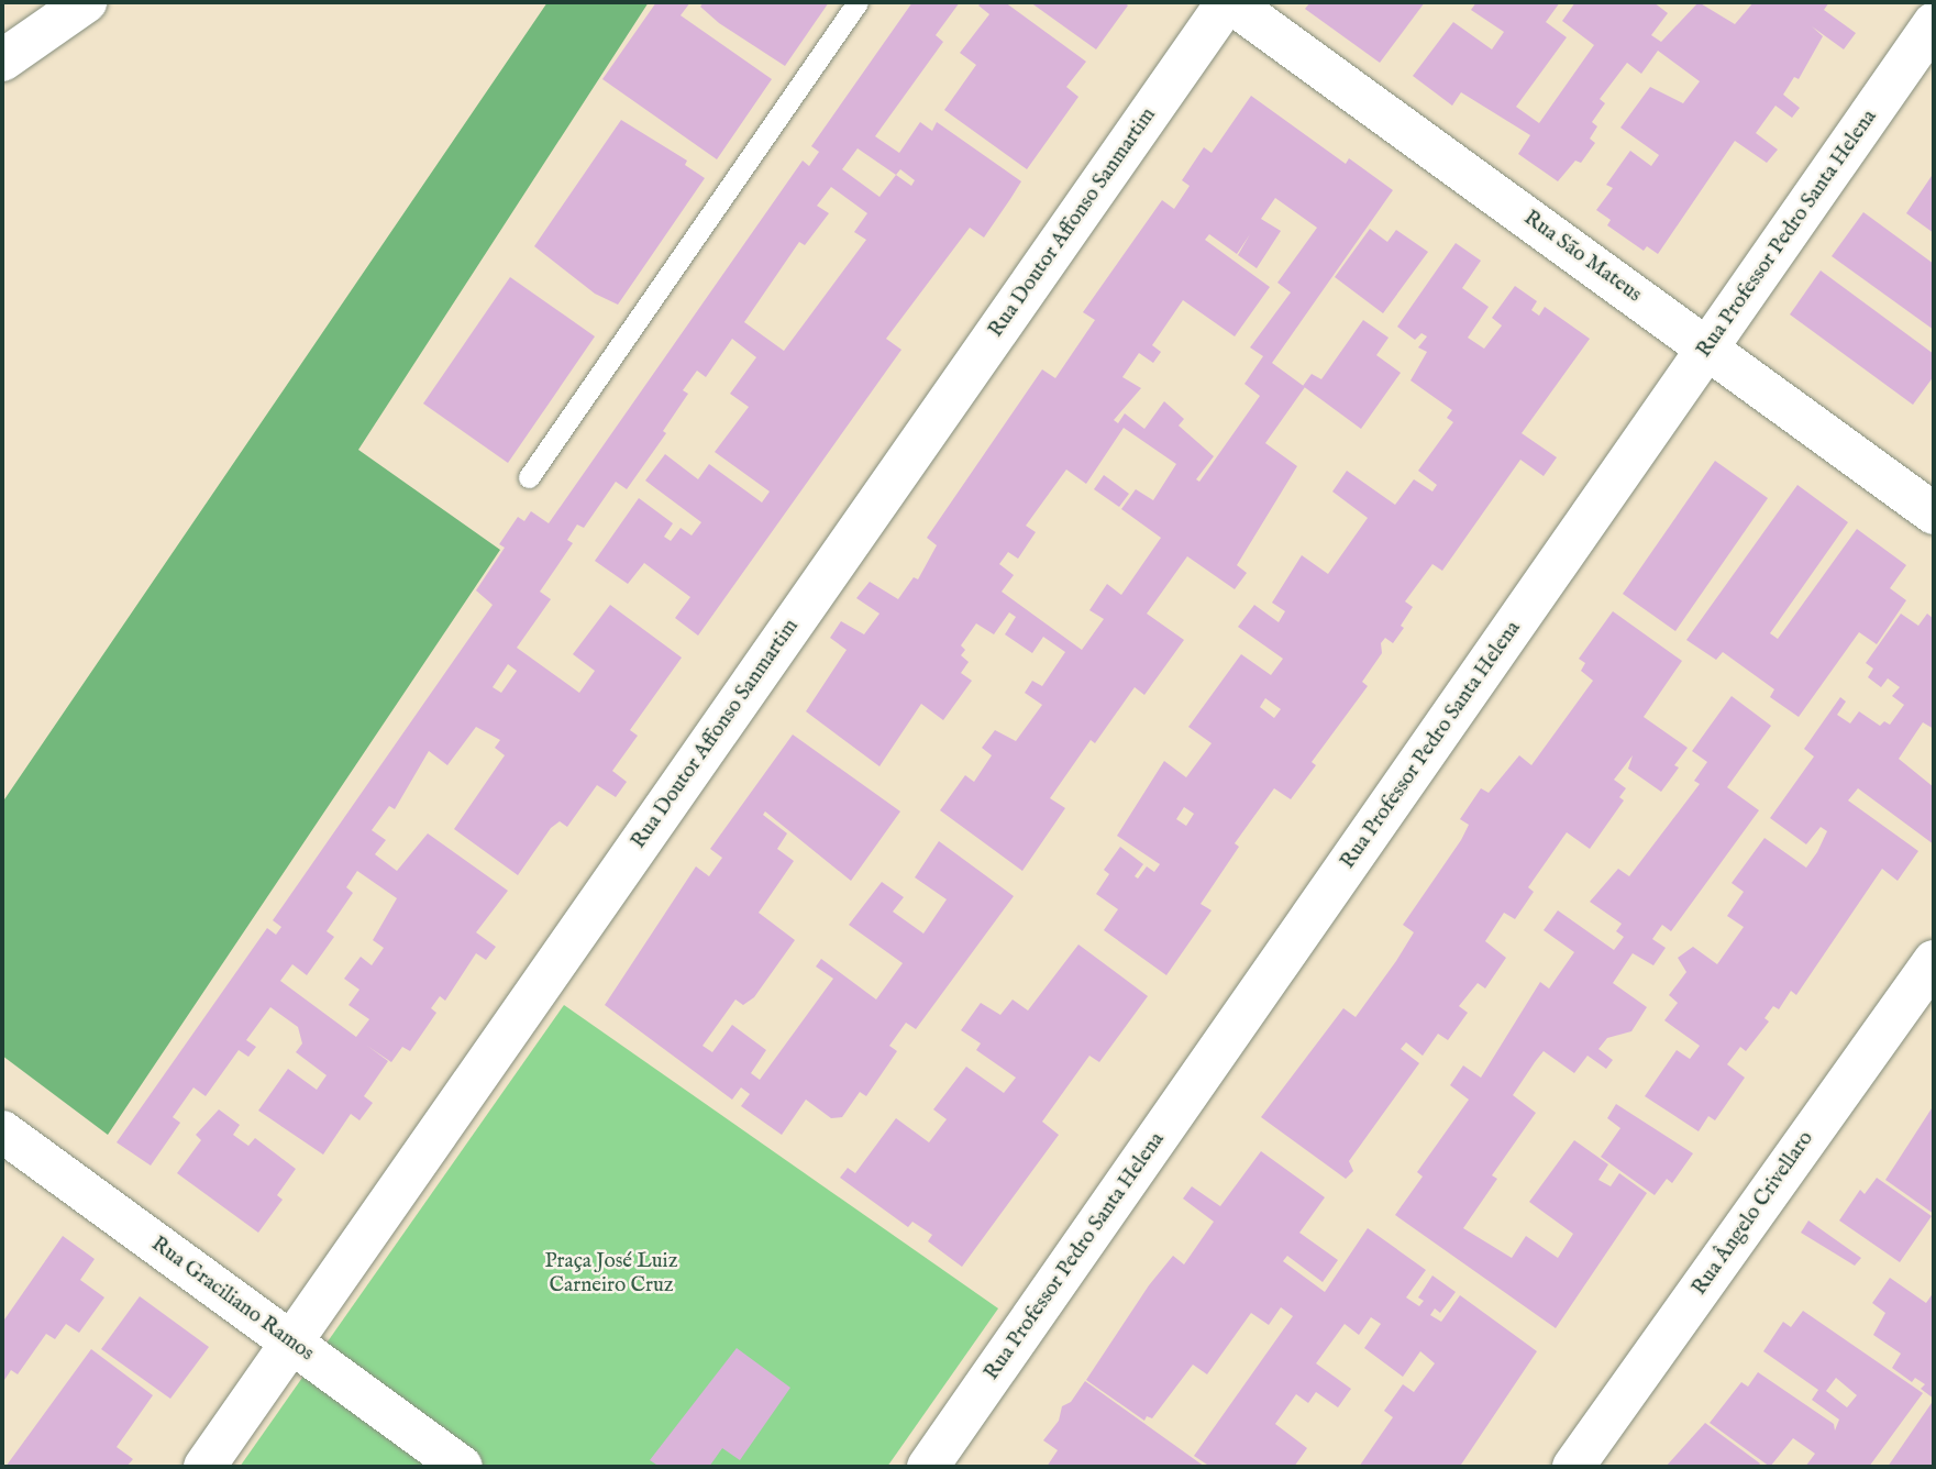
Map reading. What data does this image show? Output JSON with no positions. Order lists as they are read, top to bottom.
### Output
{
  "streets": {
    "street": [
      "Rua Doutor Affonso Sanmartim",
      "Rua Professor Pedro Santa Helena",
      "Rua São Mateus",
      "Rua Ângelo Crivellaro",
      "Rua Graciliano Ramos"
    ]
  },
  "crossings": [
    ["Rua Doutor Affonso Sanmartim", "Rua São Mateus"],
    ["Rua Doutor Affonso Sanmartim", "Rua Graciliano Ramos"],
    ["Rua Professor Pedro Santa Helena", "Rua São Mateus"]
  ],
  "parks": ["Praça José Luiz Carneiro Cruz"]
}
